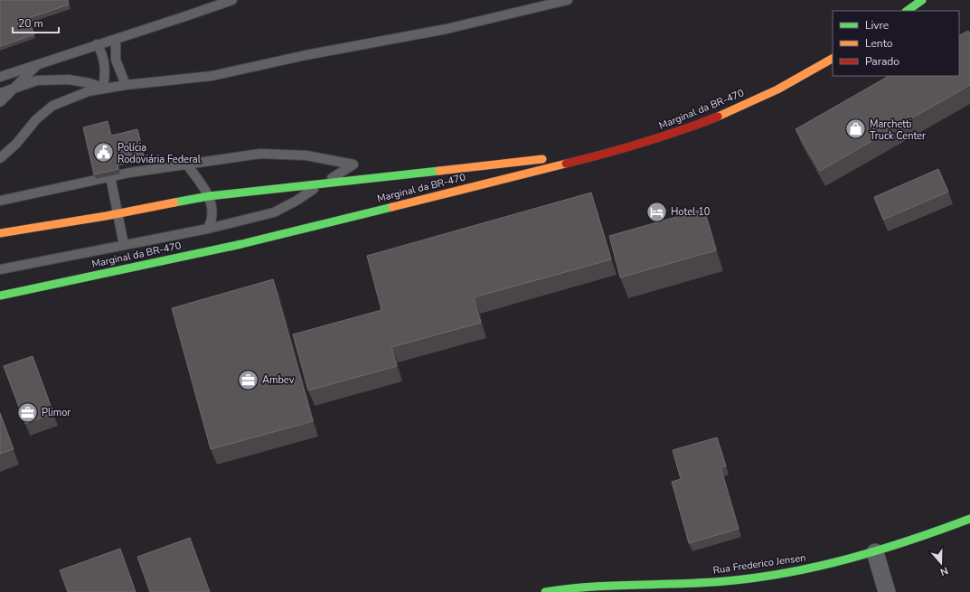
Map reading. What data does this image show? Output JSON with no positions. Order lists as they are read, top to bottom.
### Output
{
  "streets": {
    "main road": ["Marginal da BR-470", "Rua Frederico Jensen"]
  },
  "places": {
    "shop": ["Marchetti Truck Center"],
    "public building": ["Polícia Rodoviária Federal"],
    "hotel": ["Hotel 10"],
    "office": ["Ambev", "Plimor"]
  },
  "legend": ["Livre", "Lento", "Parado"],
  "scale_bar": "20 m",
  "north": "bottom"
}
